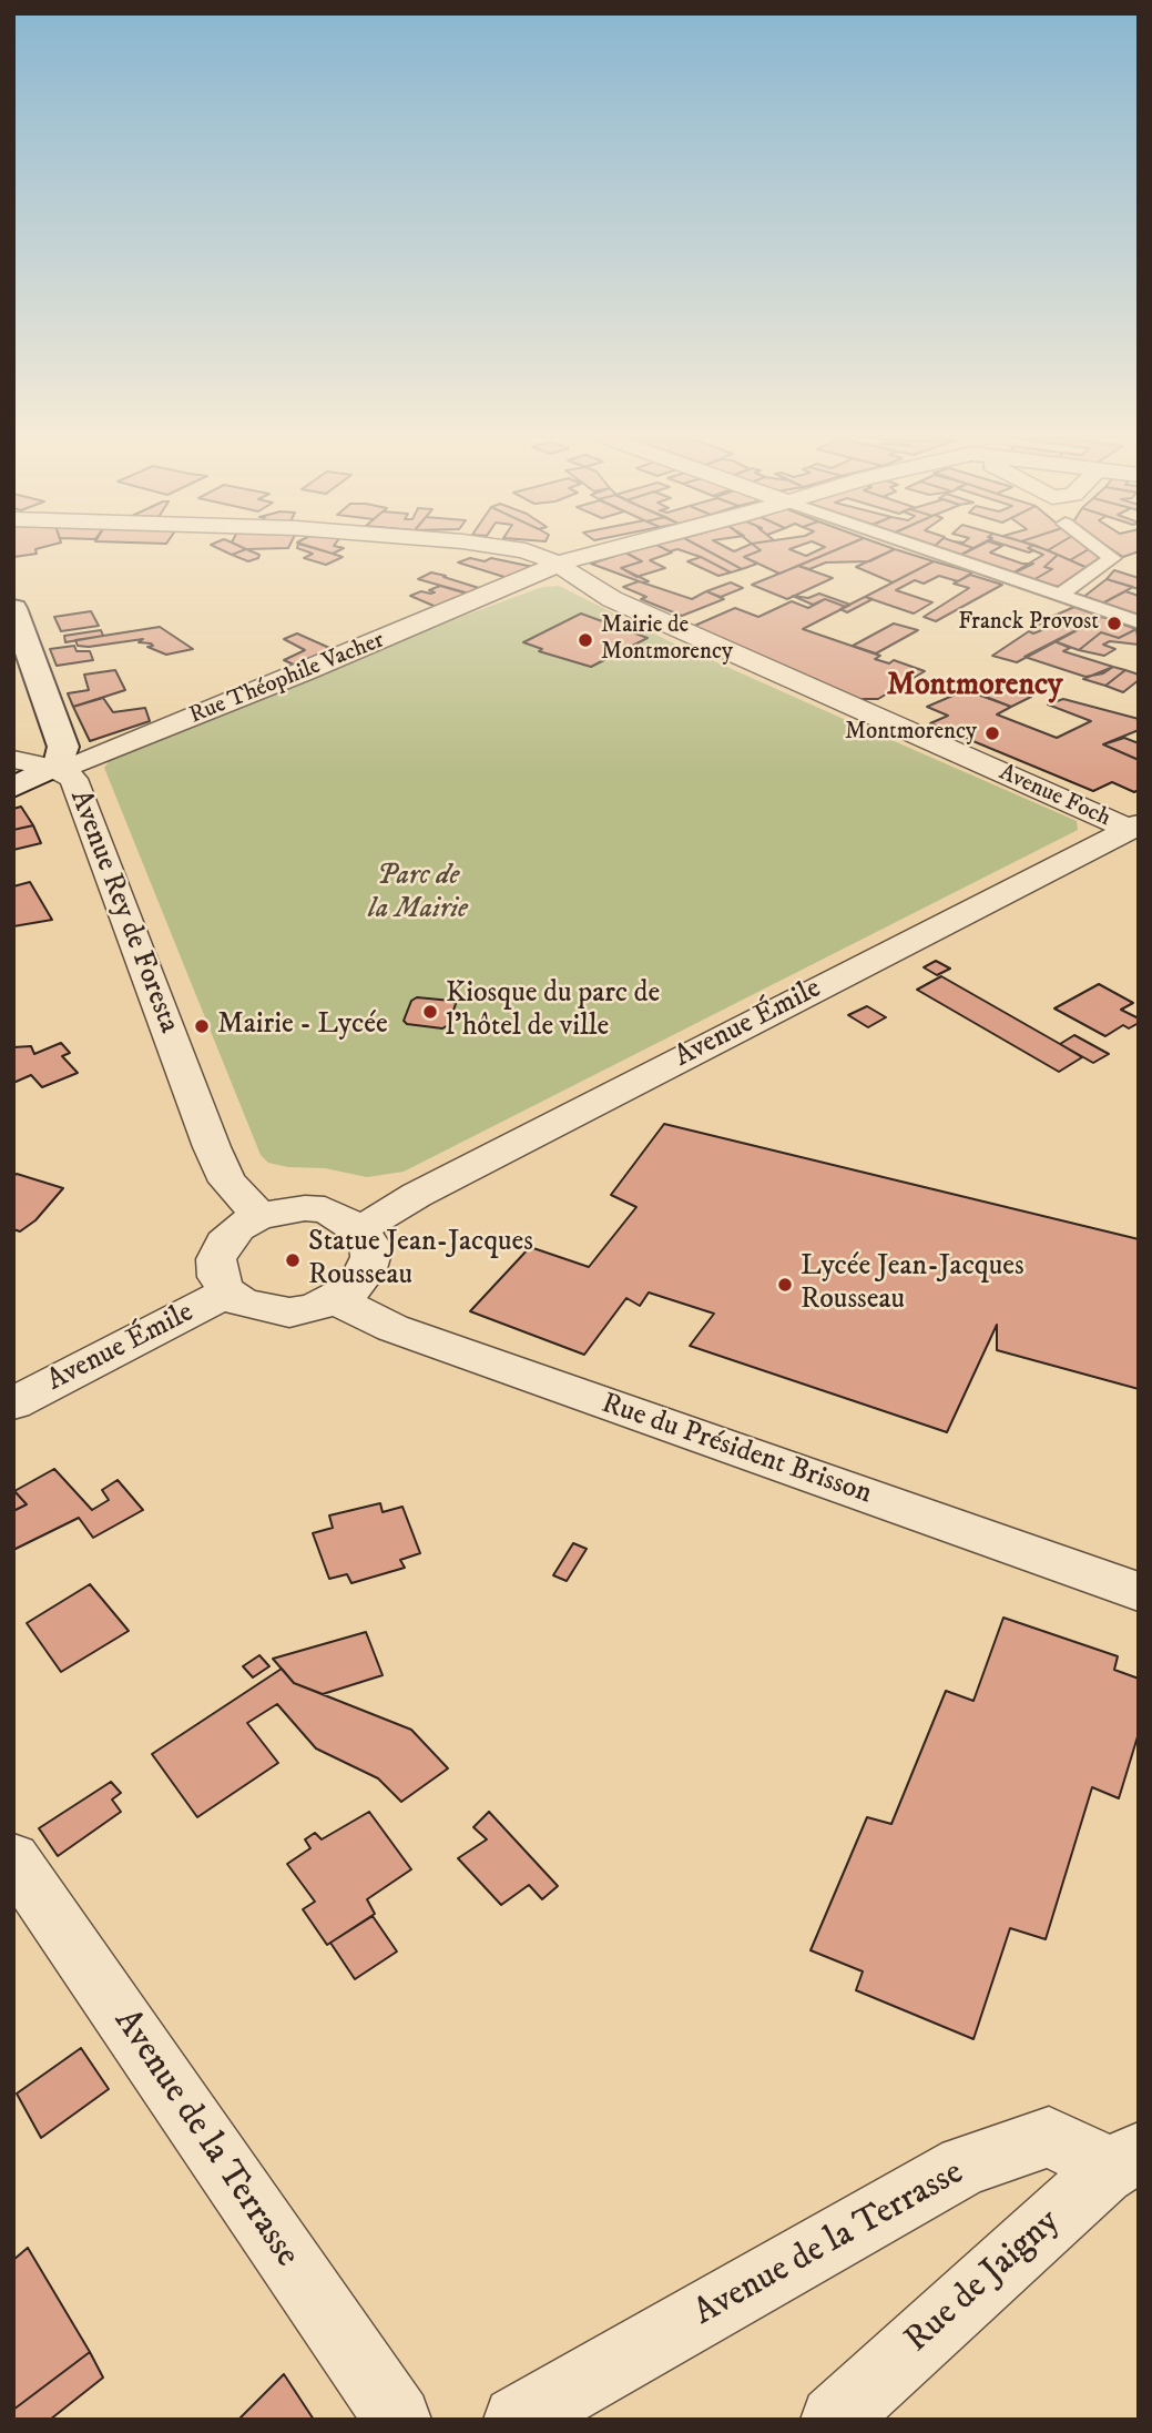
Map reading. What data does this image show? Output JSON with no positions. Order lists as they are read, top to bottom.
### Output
{
  "streets": {
    "main road": ["Rue Théophile Vacher", "Avenue Rey de Foresta"],
    "street": [
      "Avenue Foch",
      "Avenue Émile",
      "Rue du Président Brisson",
      "Avenue de la Terrasse",
      "Rue de Jaigny"
    ]
  },
  "crossings": [
    ["Rue Théophile Vacher", "Avenue Foch"],
    ["Rue Théophile Vacher", "Avenue Rey de Foresta"],
    ["Avenue Foch", "Avenue Émile"],
    ["Avenue Rey de Foresta", "Avenue Émile"],
    ["Avenue Rey de Foresta", "Rue du Président Brisson"],
    ["Avenue Émile", "Rue du Président Brisson"],
    ["Avenue de la Terrasse", "Rue de Jaigny"]
  ],
  "districts": ["Montmorency"],
  "parks": ["Parc de la Mairie"],
  "places": [
    "Franck Provost",
    "Mairie de Montmorency",
    "Montmorency",
    "Kiosque du parc de l'hôtel de ville",
    "Mairie - Lycée",
    "Statue Jean-Jacques Rousseau",
    "Lycée Jean-Jacques Rousseau"
  ]
}
